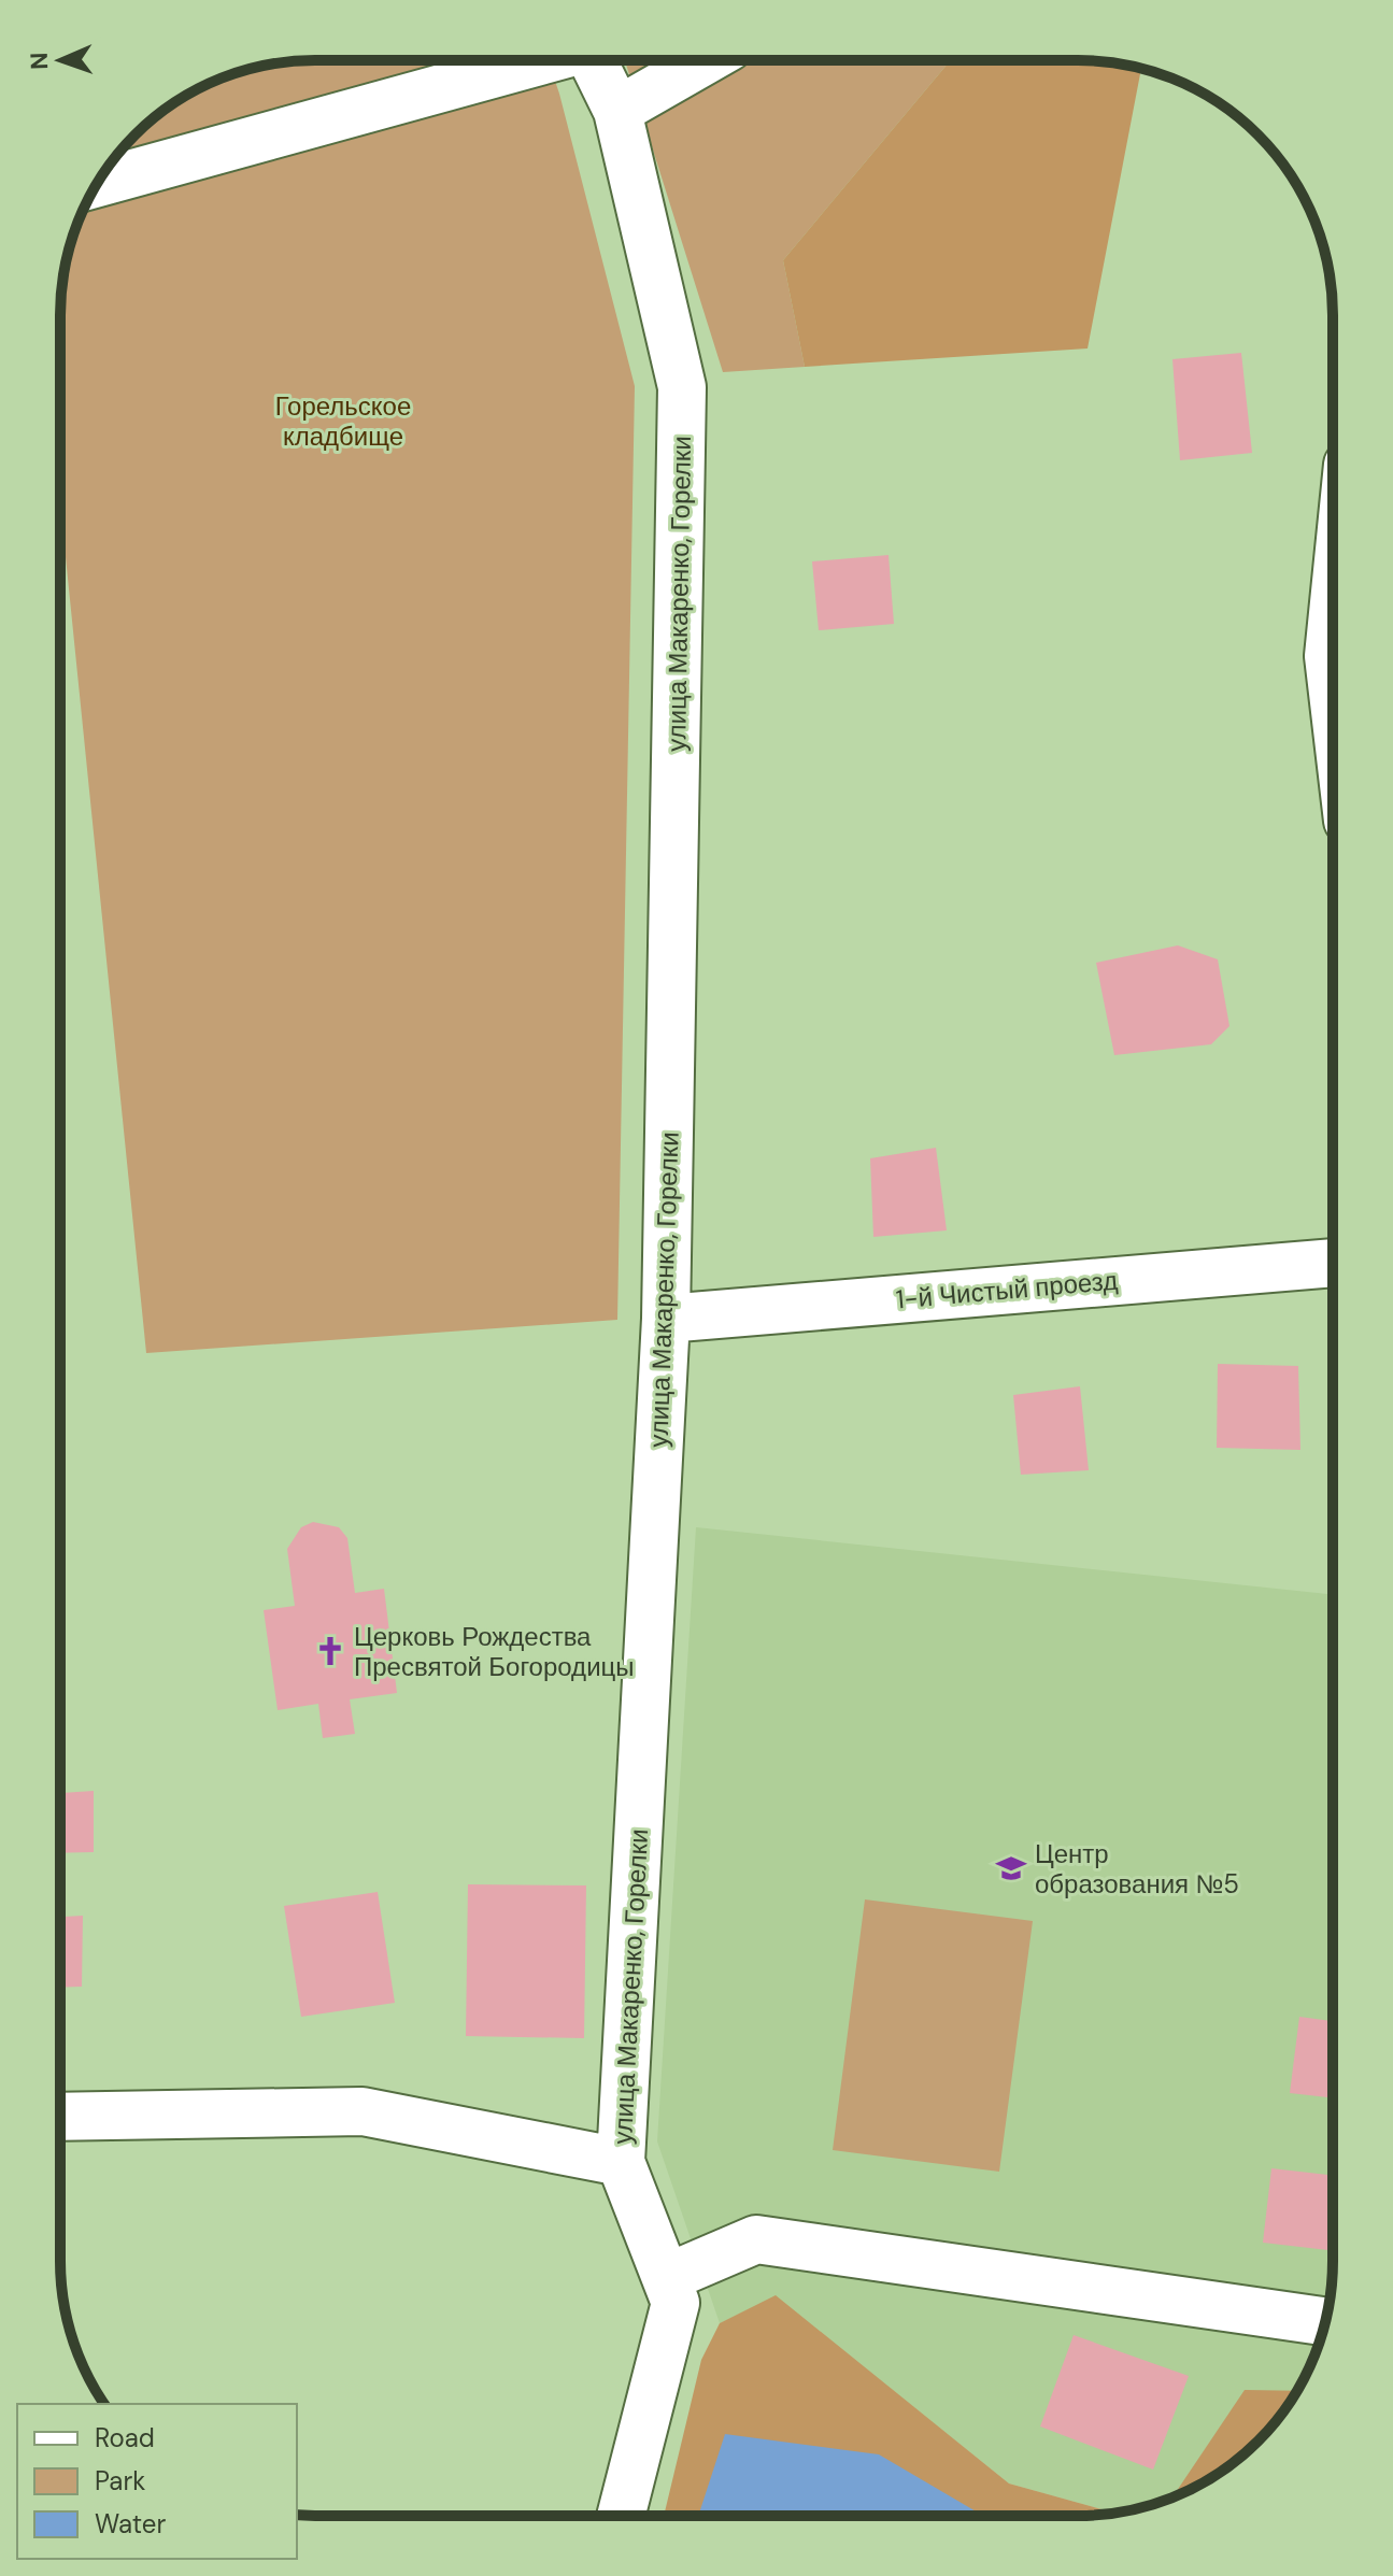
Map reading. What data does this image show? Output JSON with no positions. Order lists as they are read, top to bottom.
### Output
{
  "streets": {
    "street": ["улица Макаренко, Горелки", "1-й Чистый проезд"]
  },
  "crossings": [
    ["улица Макаренко, Горелки", "1-й Чистый проезд"]
  ],
  "parks": ["Горельское кладбище"],
  "places": {
    "church": ["Церковь Рождества Пресвятой Богородицы"],
    "school or university": ["Центр образования №5"]
  },
  "legend": ["Road", "Park", "Water"],
  "north": "left"
}
